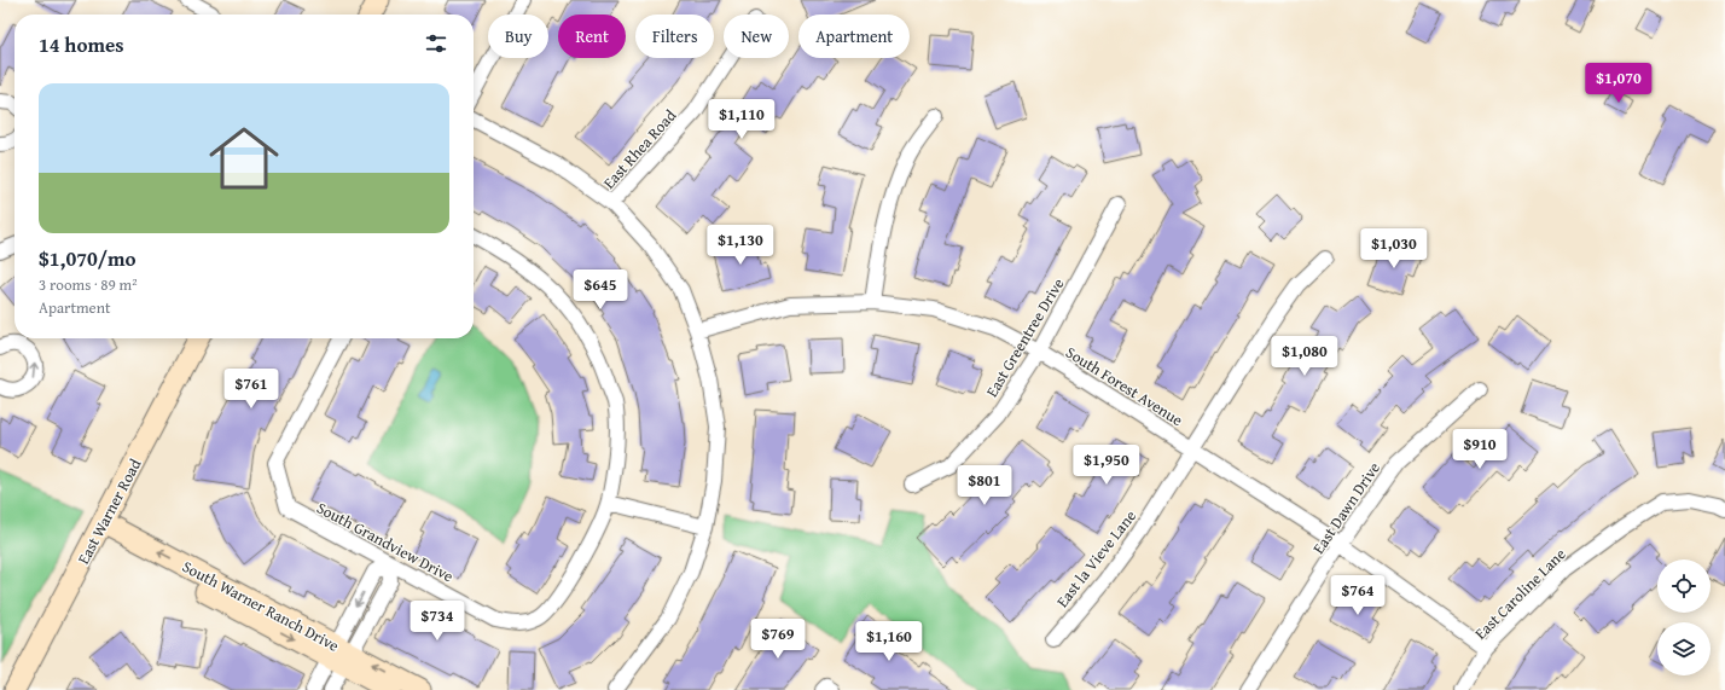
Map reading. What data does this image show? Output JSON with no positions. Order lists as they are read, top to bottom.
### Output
{
  "streets": {
    "main road": ["East Warner Road", "South Warner Ranch Drive"],
    "street": [
      "East Rhea Road",
      "East Greentree Drive",
      "South Forest Avenue",
      "East Dawn Drive",
      "South Grandview Drive",
      "East la Vieve Lane",
      "East Caroline Lane"
    ]
  },
  "crossings": [
    ["East Greentree Drive", "South Forest Avenue"],
    ["South Forest Avenue", "East Dawn Drive"],
    ["South Forest Avenue", "East la Vieve Lane"],
    ["South Forest Avenue", "East Caroline Lane"],
    ["East Warner Road", "South Warner Ranch Drive"]
  ],
  "page": {
    "chip": [
      "Buy",
      "Rent",
      "Filters",
      "New",
      "Apartment"
    ],
    "heading": "14 homes",
    "price": [
      "$1,070",
      "$1,110",
      "$1,130",
      "$1,030",
      "$645",
      "$1,080",
      "$761",
      "$910",
      "$1,950",
      "$801",
      "$764",
      "$734",
      "$769",
      "$1,160"
    ],
    "list": [
      {
        "name": "$1,070/mo",
        "note": "3 rooms · 89 m² · Apartment"
      }
    ]
  }
}
